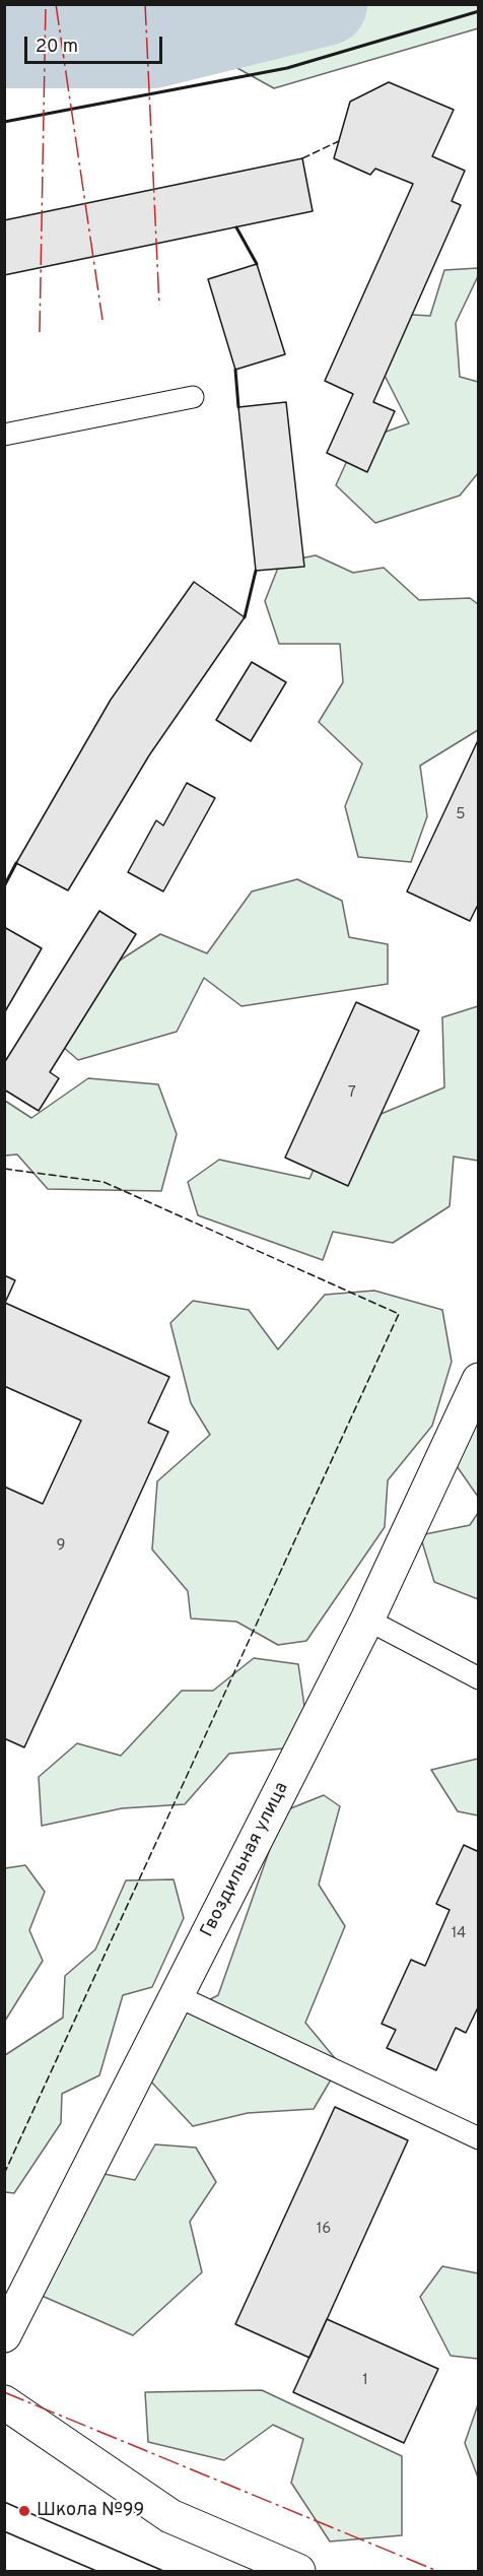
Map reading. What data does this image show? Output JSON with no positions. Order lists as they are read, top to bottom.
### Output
{
  "streets": {
    "street": ["Гвоздильная улица"]
  },
  "places": ["Школа №99"],
  "house_numbers": [
    "5",
    "7",
    "9",
    "14",
    "16",
    "1"
  ],
  "scale_bar": "20 m"
}
